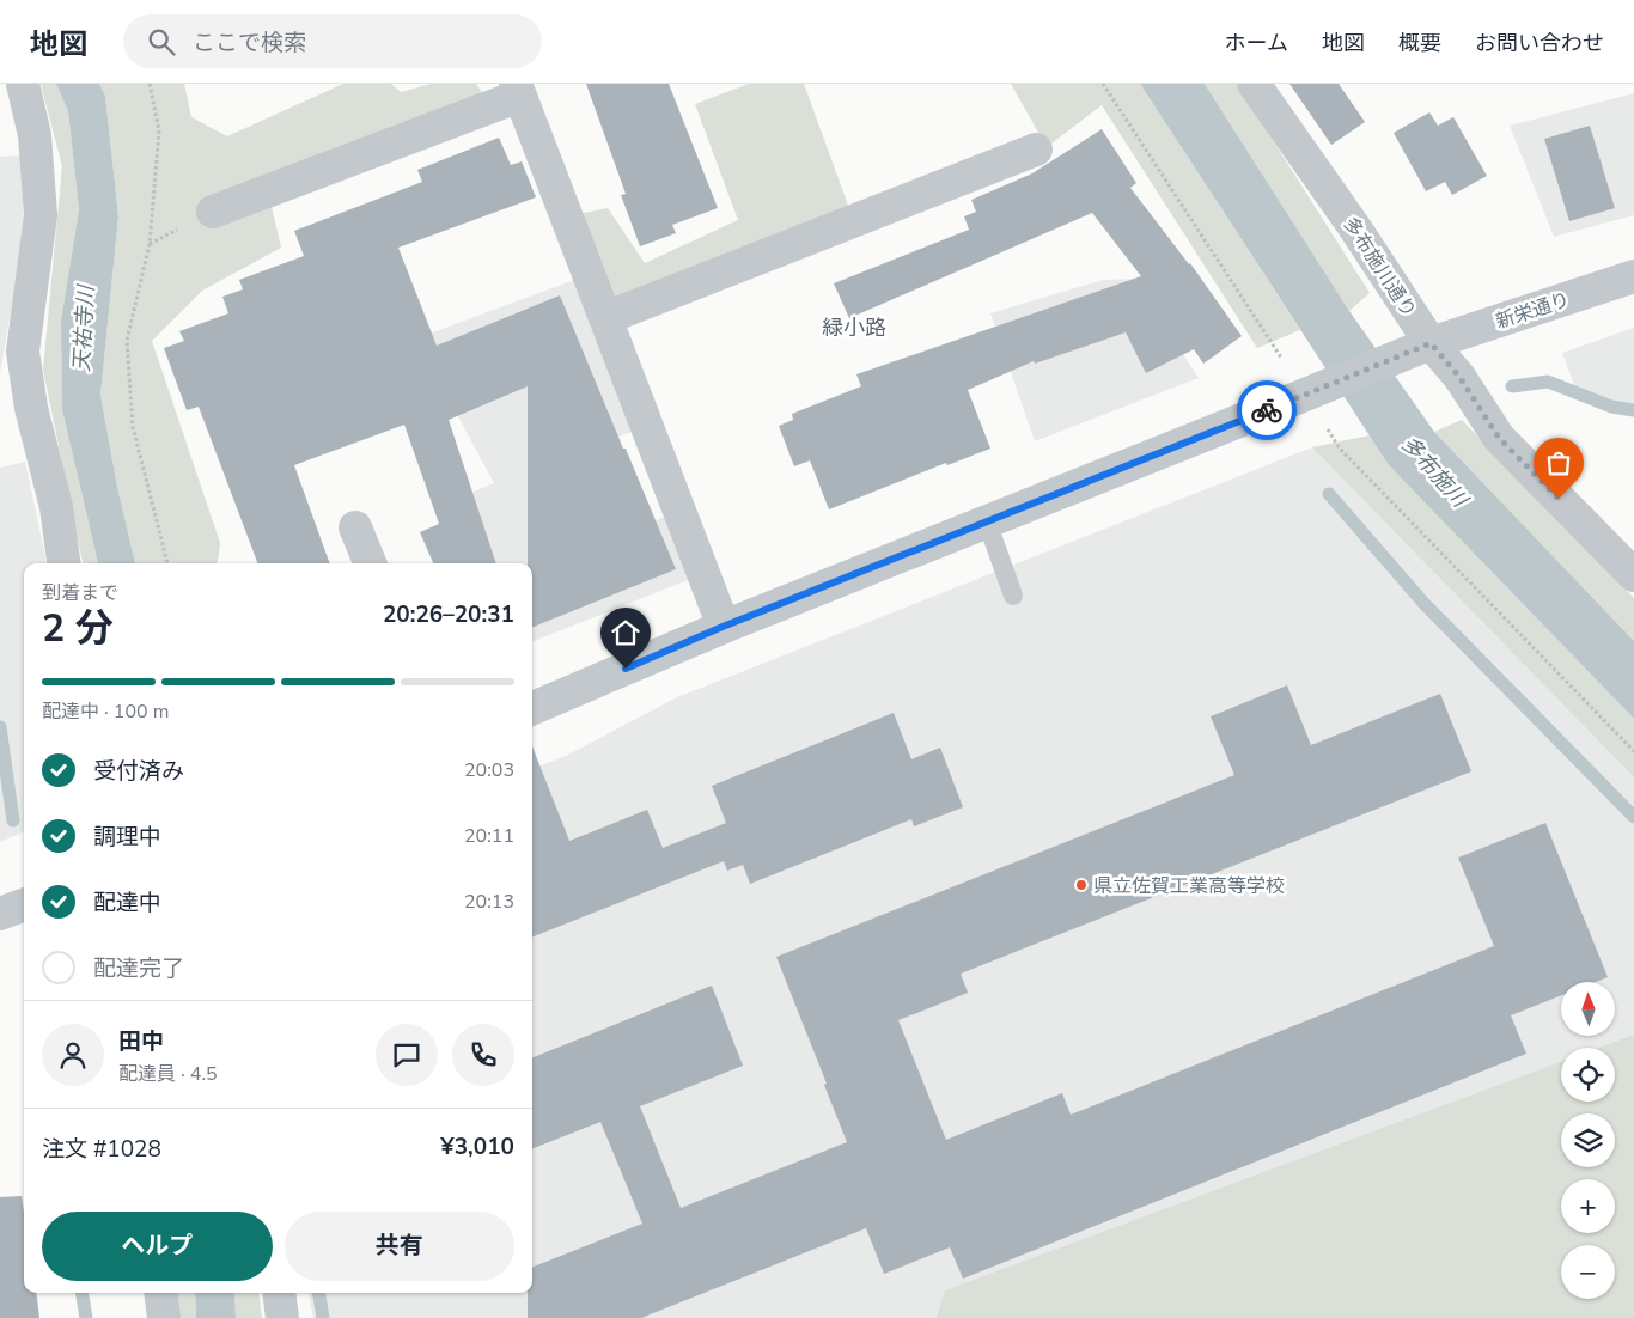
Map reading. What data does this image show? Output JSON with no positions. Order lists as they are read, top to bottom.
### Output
{
  "streets": {
    "street": ["多布施川通り", "新栄通り"]
  },
  "crossings": [
    ["多布施川通り", "新栄通り"]
  ],
  "districts": ["緑小路"],
  "water": ["天祐寺川", "多布施川"],
  "places": ["県立佐賀工業高等学校"],
  "north": "top",
  "page": {
    "header": "地図",
    "search": "ここで検索",
    "nav": [
      "ホーム",
      "地図",
      "概要",
      "お問い合わせ"
    ],
    "heading": ["2 分", "到着まで", "20:26–20:31"],
    "panel": [
      "田中",
      "配達員 · 4.5",
      "注文 #1028",
      "¥3,010"
    ],
    "bar": "配達中 · 100 m",
    "list": [
      ["受付済み", "20:03"],
      ["調理中", "20:11"],
      ["配達中", "20:13"],
      "配達完了"
    ],
    "map_buttons": ["+", "−"],
    "buttons": ["ヘルプ", "共有"]
  }
}
